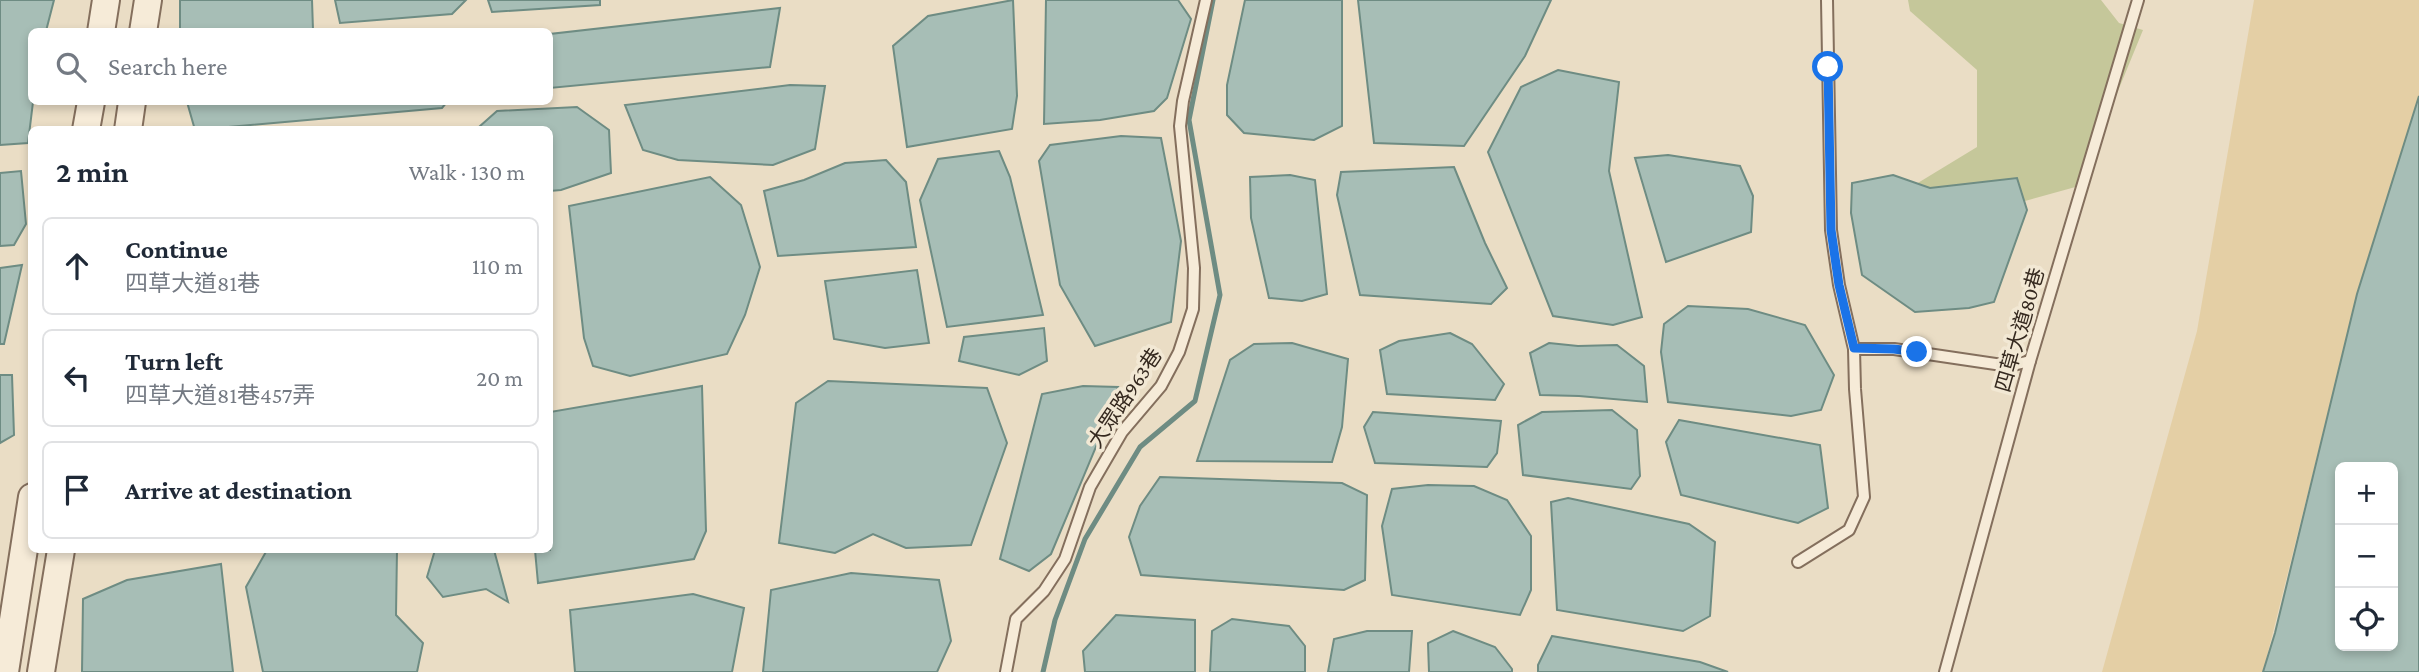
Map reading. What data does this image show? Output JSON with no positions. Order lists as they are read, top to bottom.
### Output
{
  "streets": {
    "lane": ["四草大道80巷", "大眾路963巷"]
  },
  "page": {
    "search": "Search here",
    "heading": ["2 min", "Walk · 130 m"],
    "list": [
      ["Continue", "四草大道81巷", "110 m"],
      ["Turn left", "四草大道81巷457弄", "20 m"],
      "Arrive at destination"
    ],
    "map_buttons": ["+", "−"]
  }
}
